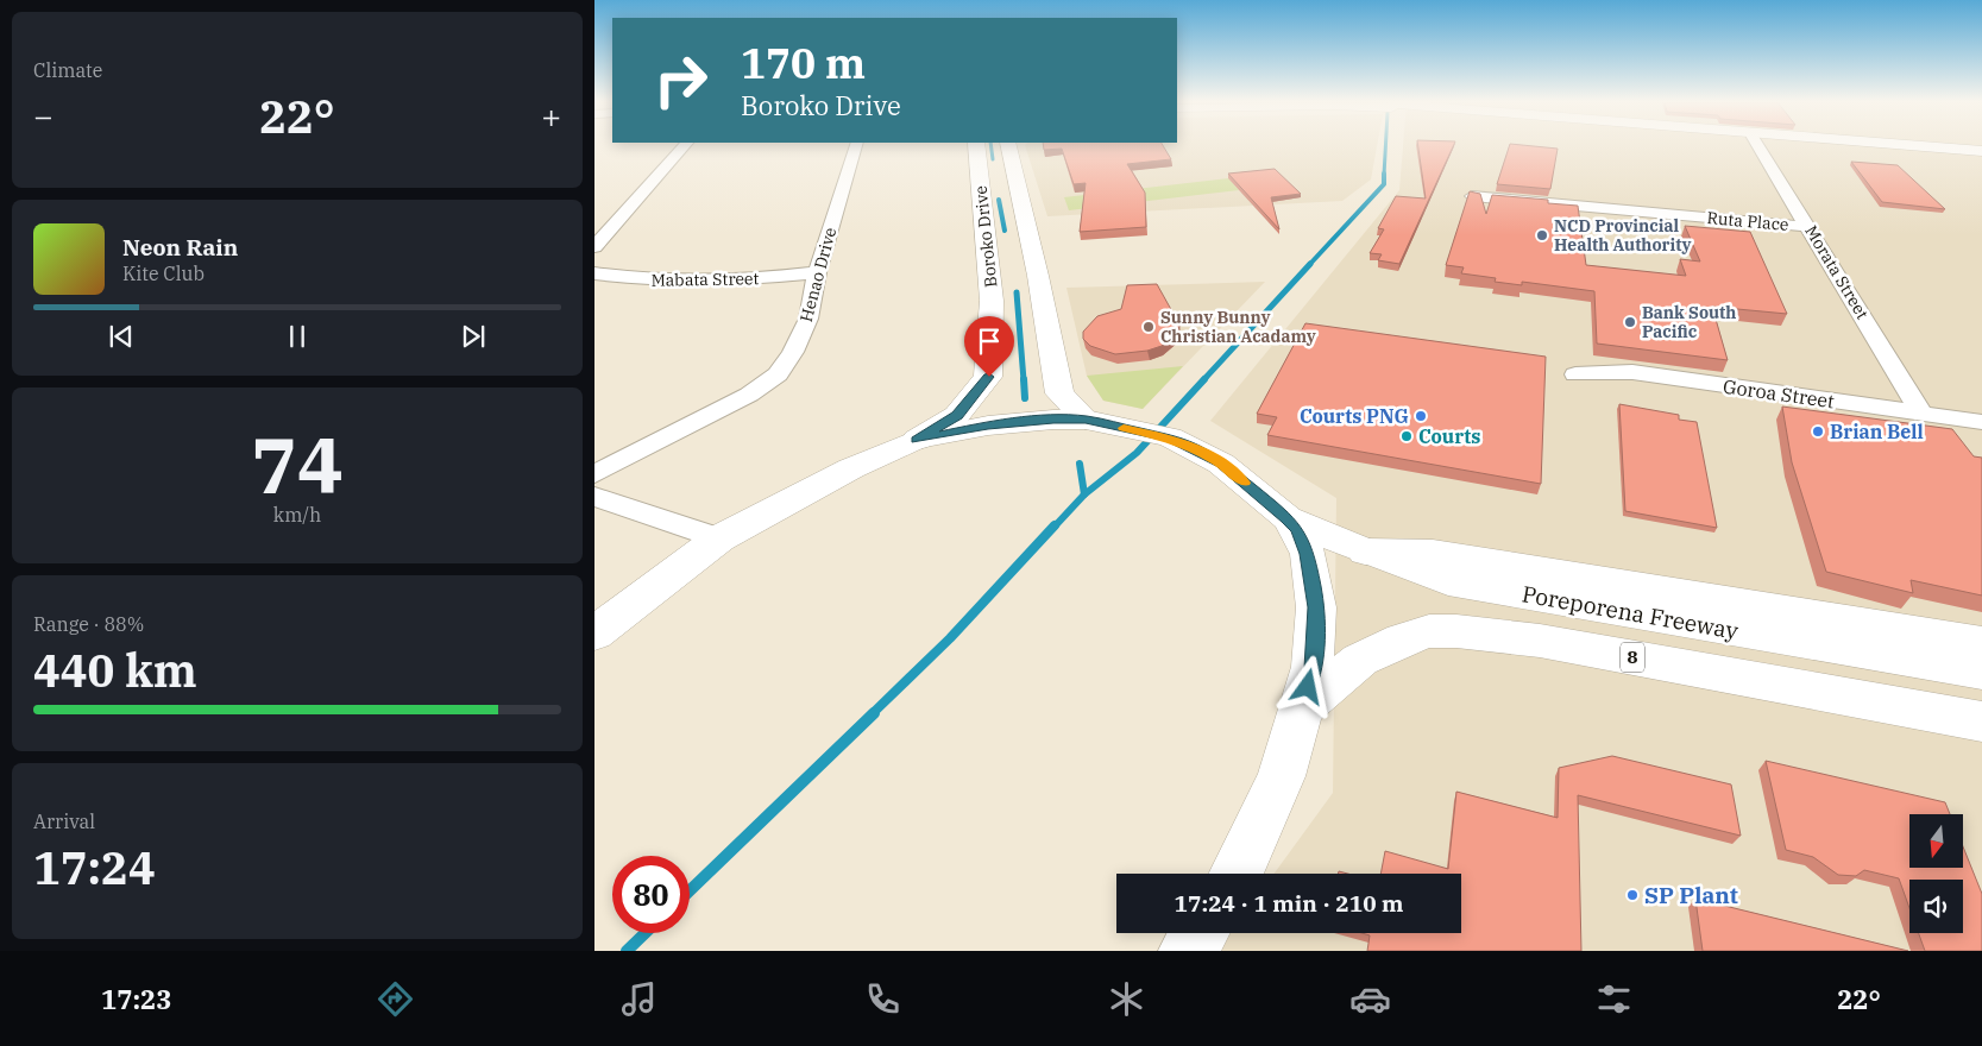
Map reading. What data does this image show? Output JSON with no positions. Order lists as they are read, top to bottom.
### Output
{
  "streets": {
    "main road": ["Boroko Drive", "Poreporena Freeway", "8"],
    "street": [
      "Ruta Place",
      "Morata Street",
      "Henao Drive",
      "Mabata Street",
      "Goroa Street"
    ]
  },
  "crossings": [
    ["Ruta Place", "Morata Street"],
    ["Morata Street", "Goroa Street"],
    ["Henao Drive", "Mabata Street"]
  ],
  "places": [
    "NCD Provincial Health Authority",
    "Bank South Pacific",
    "Sunny Bunny Christian Acadamy",
    "Courts PNG",
    "Brian Bell",
    "Courts",
    "SP Plant"
  ],
  "north": "bottom",
  "page": {
    "tile": [
      "Climate",
      ["74", "km/h"],
      ["Range · 88%", "440 km"],
      ["Arrival", "17:24"]
    ],
    "turn": ["170 m", "Boroko Drive"],
    "heat": ["−", "22°", "+"],
    "song": ["Neon Rain", "Kite Club"],
    "limit": "80",
    "trip": "17:24 · 1 min · 210 m",
    "tabs": ["17:23", "22°"]
  }
}
